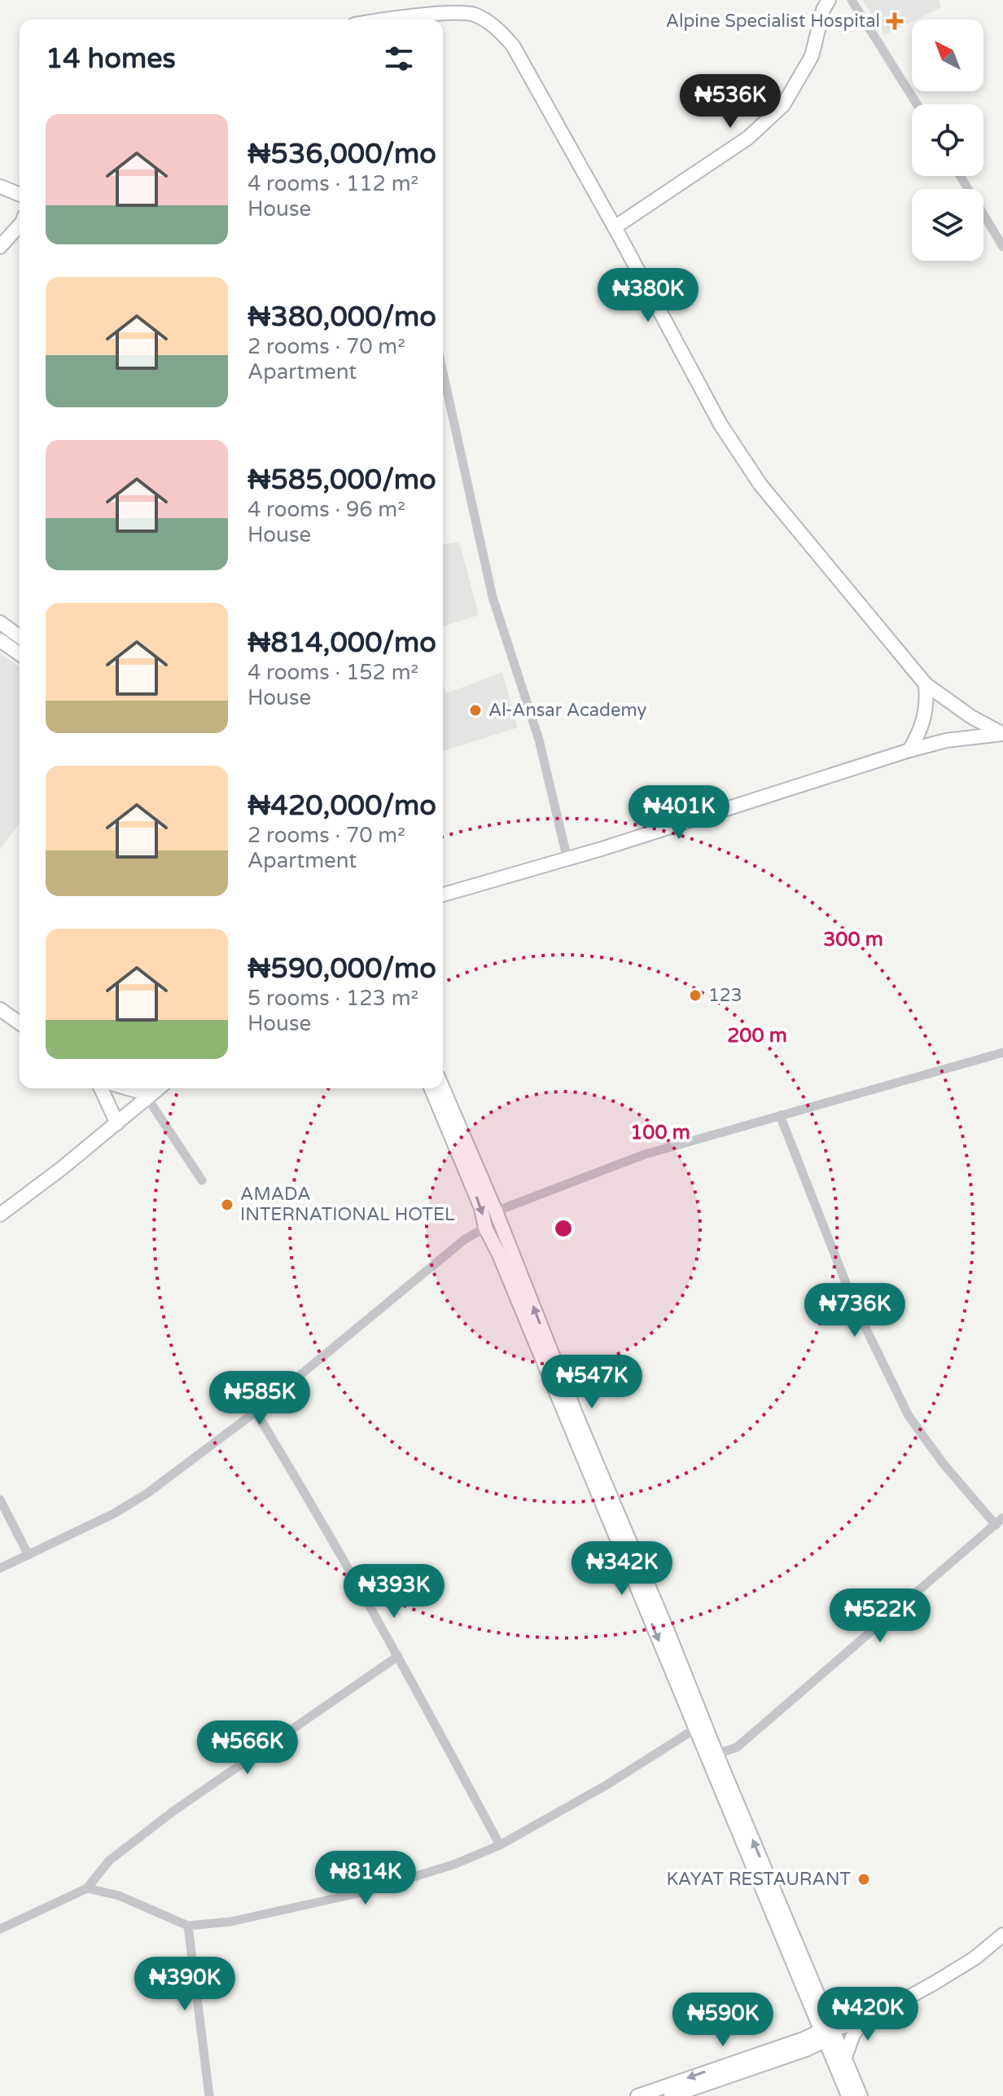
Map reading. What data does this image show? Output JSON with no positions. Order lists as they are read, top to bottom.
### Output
{
  "places": {
    "health": ["Alpine Specialist Hospital"],
    "other": [
      "Al-Ansar Academy",
      "123",
      "AMADA INTERNATIONAL HOTEL",
      "KAYAT RESTAURANT"
    ]
  },
  "north": "top left",
  "page": {
    "heading": "14 homes",
    "price": [
      "₦536K",
      "₦380K",
      "₦401K",
      "₦736K",
      "₦547K",
      "₦585K",
      "₦342K",
      "₦393K",
      "₦522K",
      "₦566K",
      "₦814K",
      "₦390K",
      "₦420K",
      "₦590K"
    ],
    "list": [
      {
        "name": "₦536,000/mo",
        "note": "4 rooms · 112 m² · House"
      },
      {
        "name": "₦380,000/mo",
        "note": "2 rooms · 70 m² · Apartment"
      },
      {
        "name": "₦585,000/mo",
        "note": "4 rooms · 96 m² · House"
      },
      {
        "name": "₦814,000/mo",
        "note": "4 rooms · 152 m² · House"
      },
      {
        "name": "₦420,000/mo",
        "note": "2 rooms · 70 m² · Apartment"
      },
      {
        "name": "₦590,000/mo",
        "note": "5 rooms · 123 m² · House"
      }
    ]
  },
  "rings": ["300 m", "200 m", "100 m"]
}
